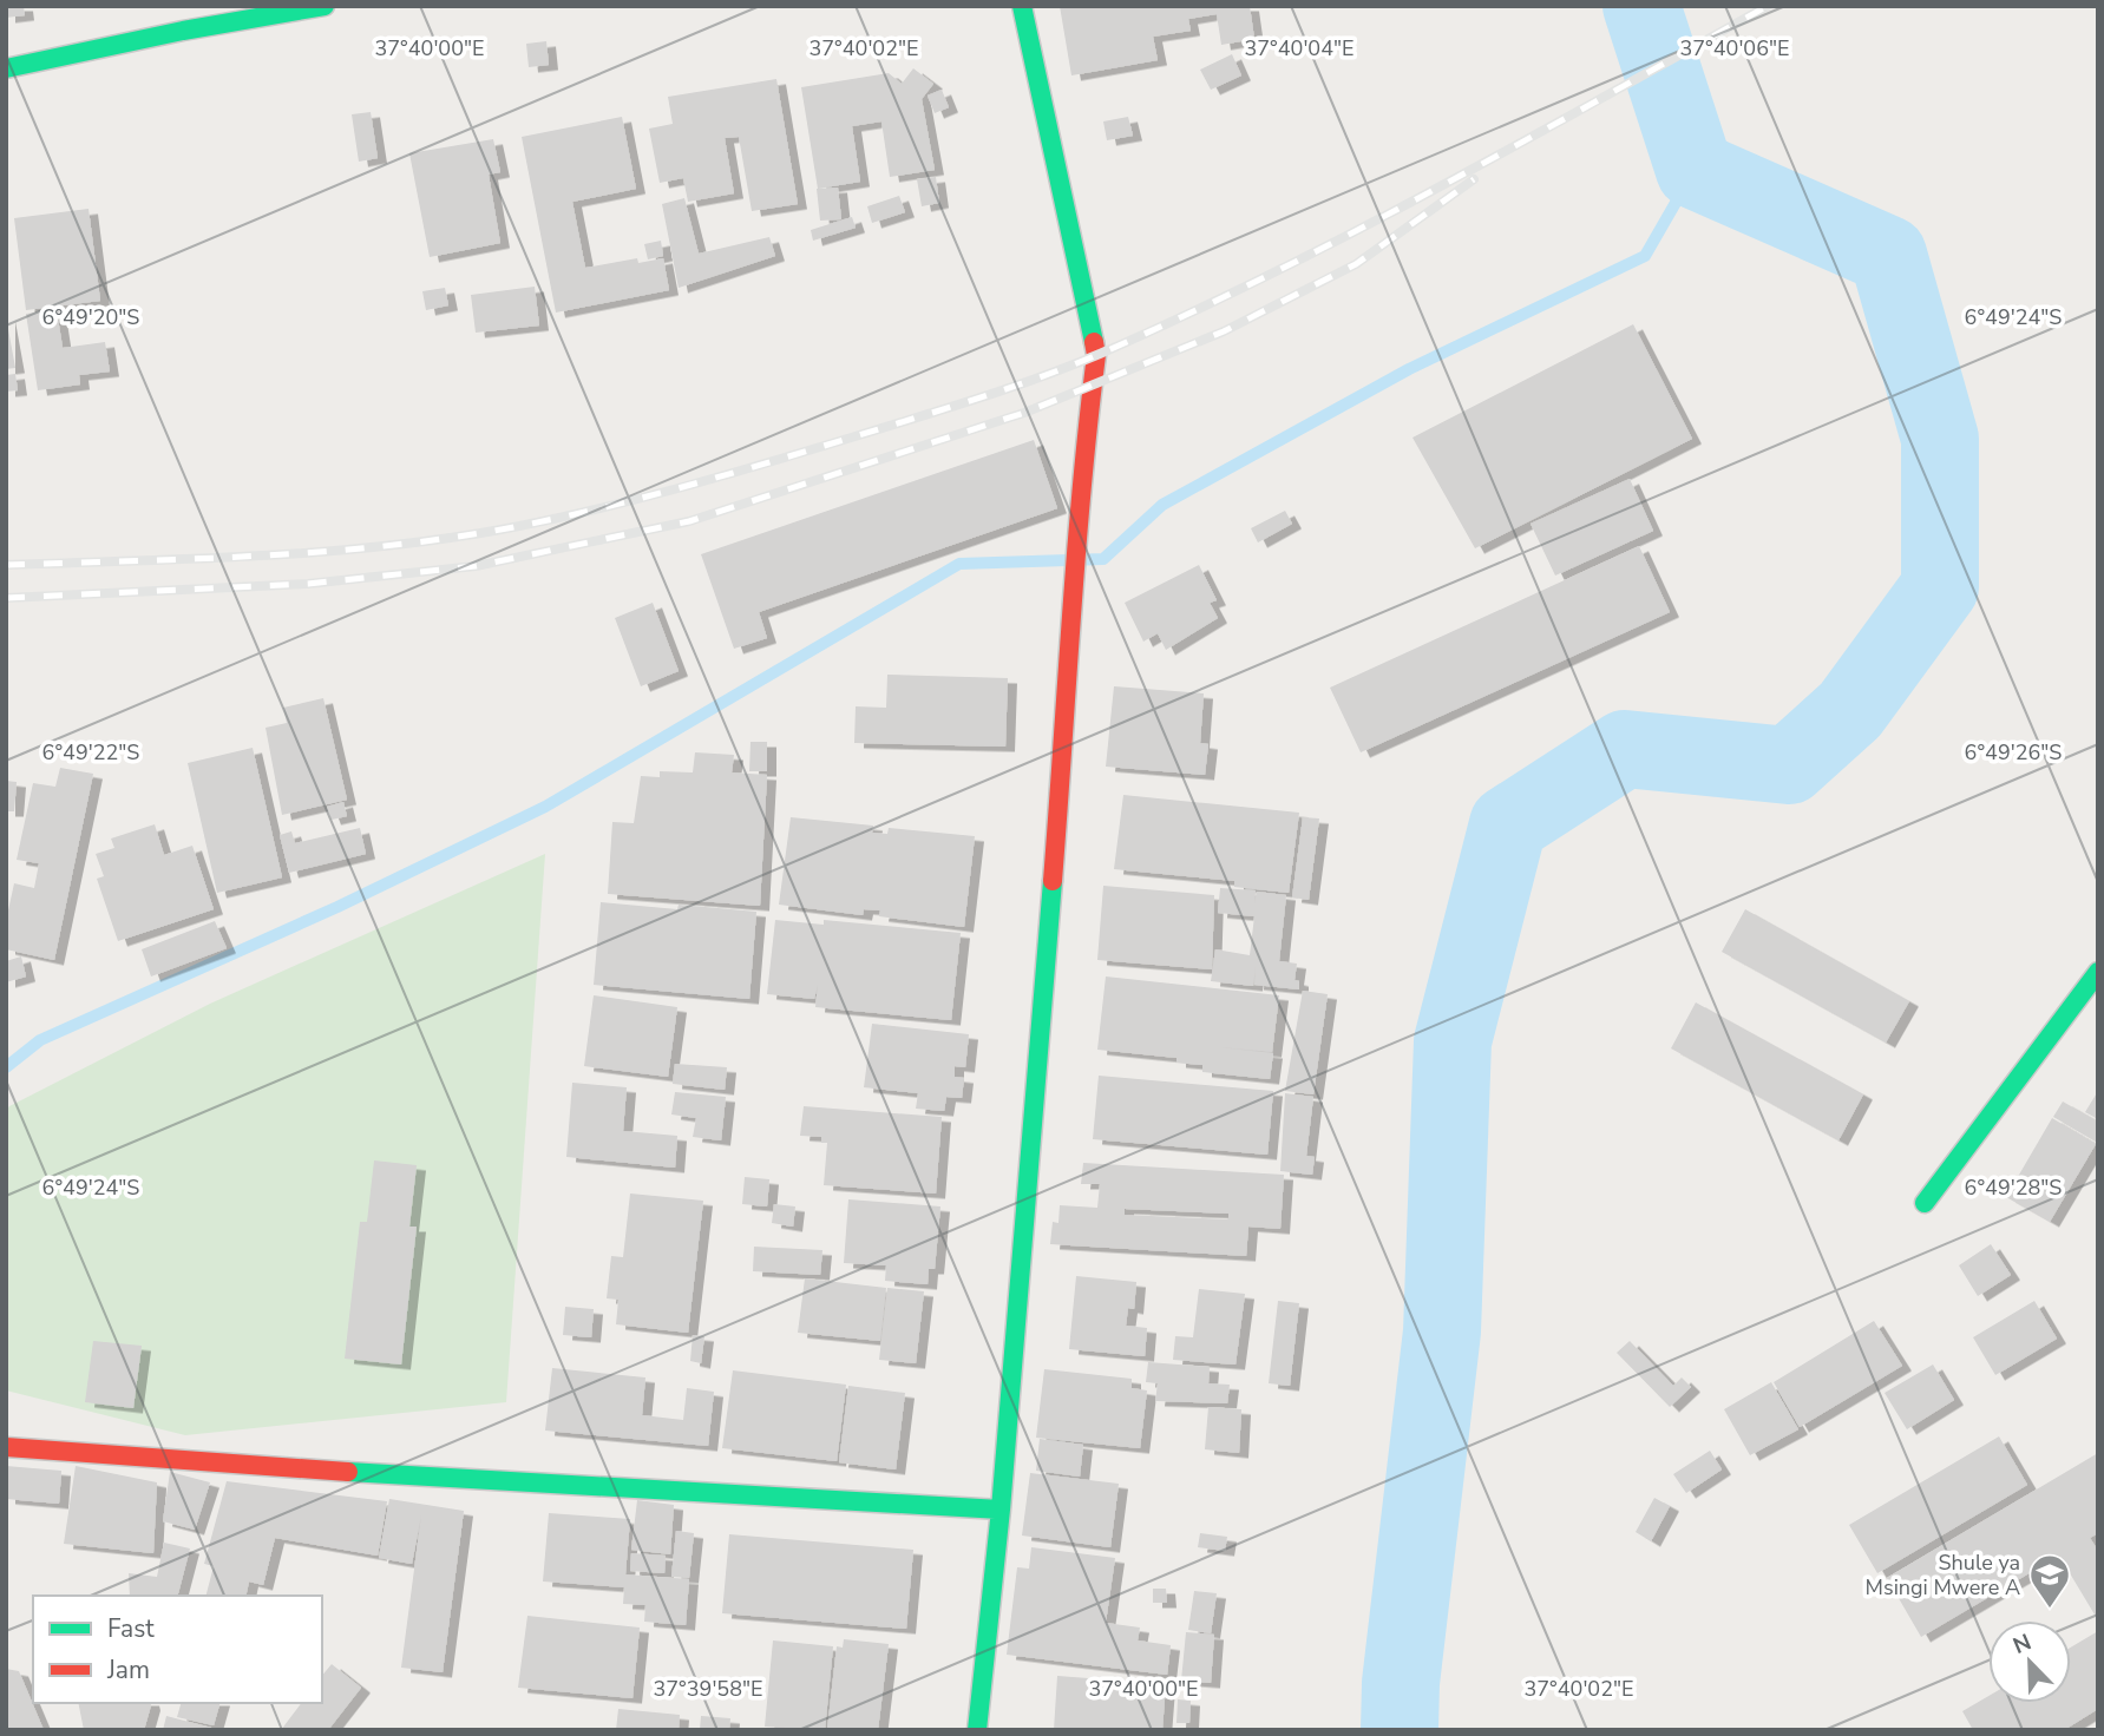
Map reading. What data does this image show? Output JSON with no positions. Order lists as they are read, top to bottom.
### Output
{
  "places": {
    "school or university": ["Shule ya Msingi Mwere A"]
  },
  "legend": ["Fast", "Jam"],
  "north": "top left",
  "coordinates": [
    "37°40'00\"E",
    "37°40'02\"E",
    "37°40'04\"E",
    "37°40'06\"E",
    "6°49'20\"S",
    "6°49'24\"S",
    "6°49'22\"S",
    "6°49'26\"S",
    "6°49'28\"S",
    "37°39'58\"E"
  ]
}
